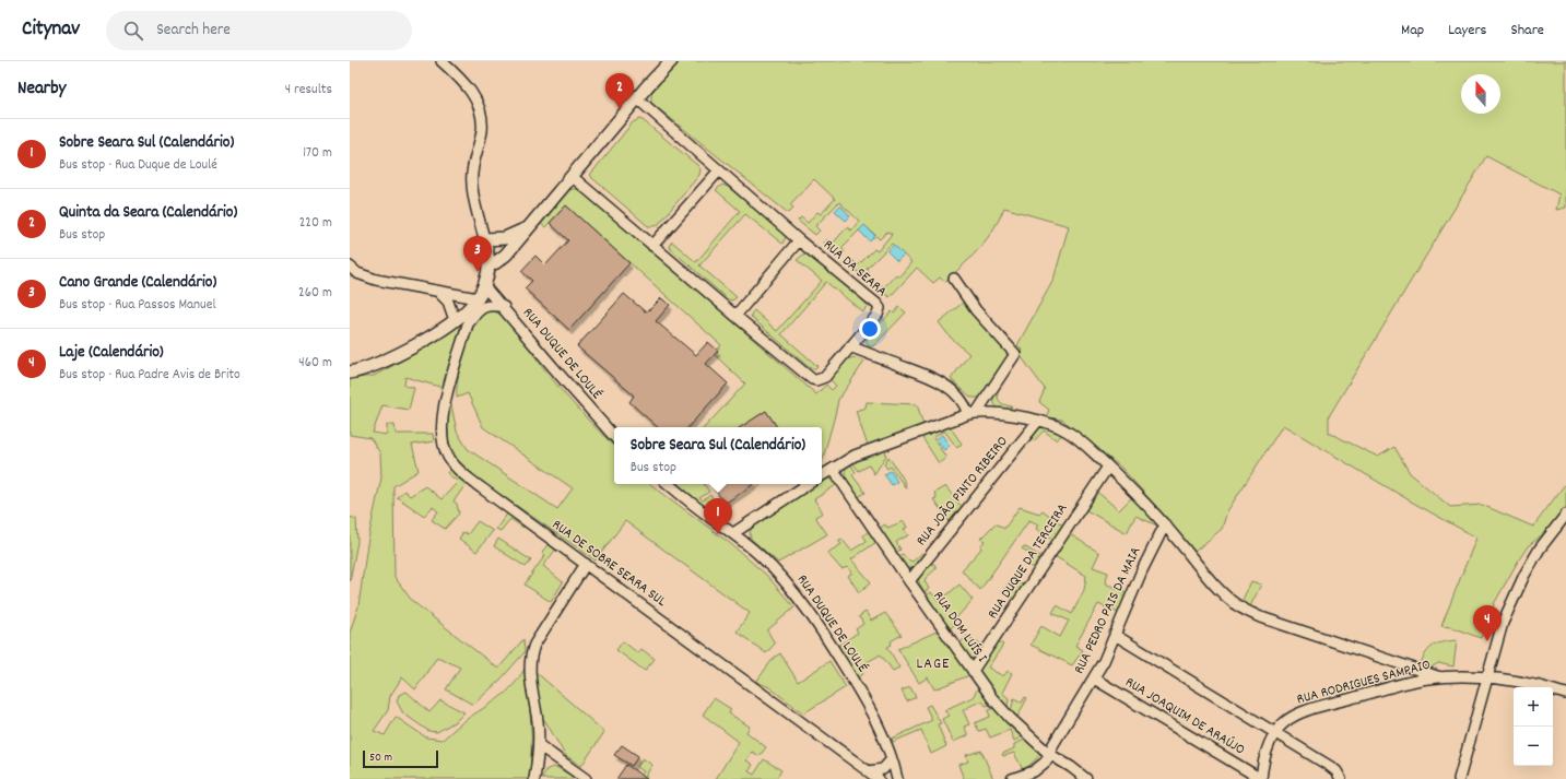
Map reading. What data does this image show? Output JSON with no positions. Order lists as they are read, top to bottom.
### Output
{
  "streets": {
    "street": [
      "RUA DA SEARA",
      "RUA DUQUE DE LOULÉ",
      "RUA JOÃO PINTO RIBEIRO",
      "RUA DUQUE DA TERCEIRA",
      "RUA DE SOBRE SEARA SUL",
      "RUA PEDRO PAIS DA MAIA",
      "RUA DOM LUÍS I",
      "RUA RODRIGUES SAMPAIO",
      "RUA JOAQUIM DE ARAÚJO"
    ]
  },
  "crossings": [
    ["RUA DUQUE DE LOULÉ", "RUA DE SOBRE SEARA SUL"],
    ["RUA JOÃO PINTO RIBEIRO", "RUA DOM LUÍS I"],
    ["RUA DUQUE DA TERCEIRA", "RUA DOM LUÍS I"],
    ["RUA PEDRO PAIS DA MAIA", "RUA DOM LUÍS I"],
    ["RUA PEDRO PAIS DA MAIA", "RUA JOAQUIM DE ARAÚJO"],
    ["RUA RODRIGUES SAMPAIO", "RUA JOAQUIM DE ARAÚJO"]
  ],
  "districts": ["LAGE"],
  "scale_bar": "50 m",
  "north": "top",
  "page": {
    "header": "Citynav",
    "search": "Search here",
    "nav": ["Map", "Layers", "Share"],
    "heading": ["Nearby", "4 results"],
    "pins": [
      "2",
      "3",
      "1",
      "4"
    ],
    "list": [
      {
        "mark": "1",
        "name": "Sobre Seara Sul (Calendário)",
        "note": "Bus stop · Rua Duque de Loulé",
        "value": "170 m"
      },
      {
        "mark": "2",
        "name": "Quinta da Seara (Calendário)",
        "note": "Bus stop",
        "value": "220 m"
      },
      {
        "mark": "3",
        "name": "Cano Grande (Calendário)",
        "note": "Bus stop · Rua Passos Manuel",
        "value": "260 m"
      },
      {
        "mark": "4",
        "name": "Laje (Calendário)",
        "note": "Bus stop · Rua Padre Avis de Brito",
        "value": "460 m"
      }
    ],
    "popup": ["Sobre Seara Sul (Calendário)", "Bus stop"],
    "map_buttons": ["+", "−"],
    "scale": "50 m"
  }
}
